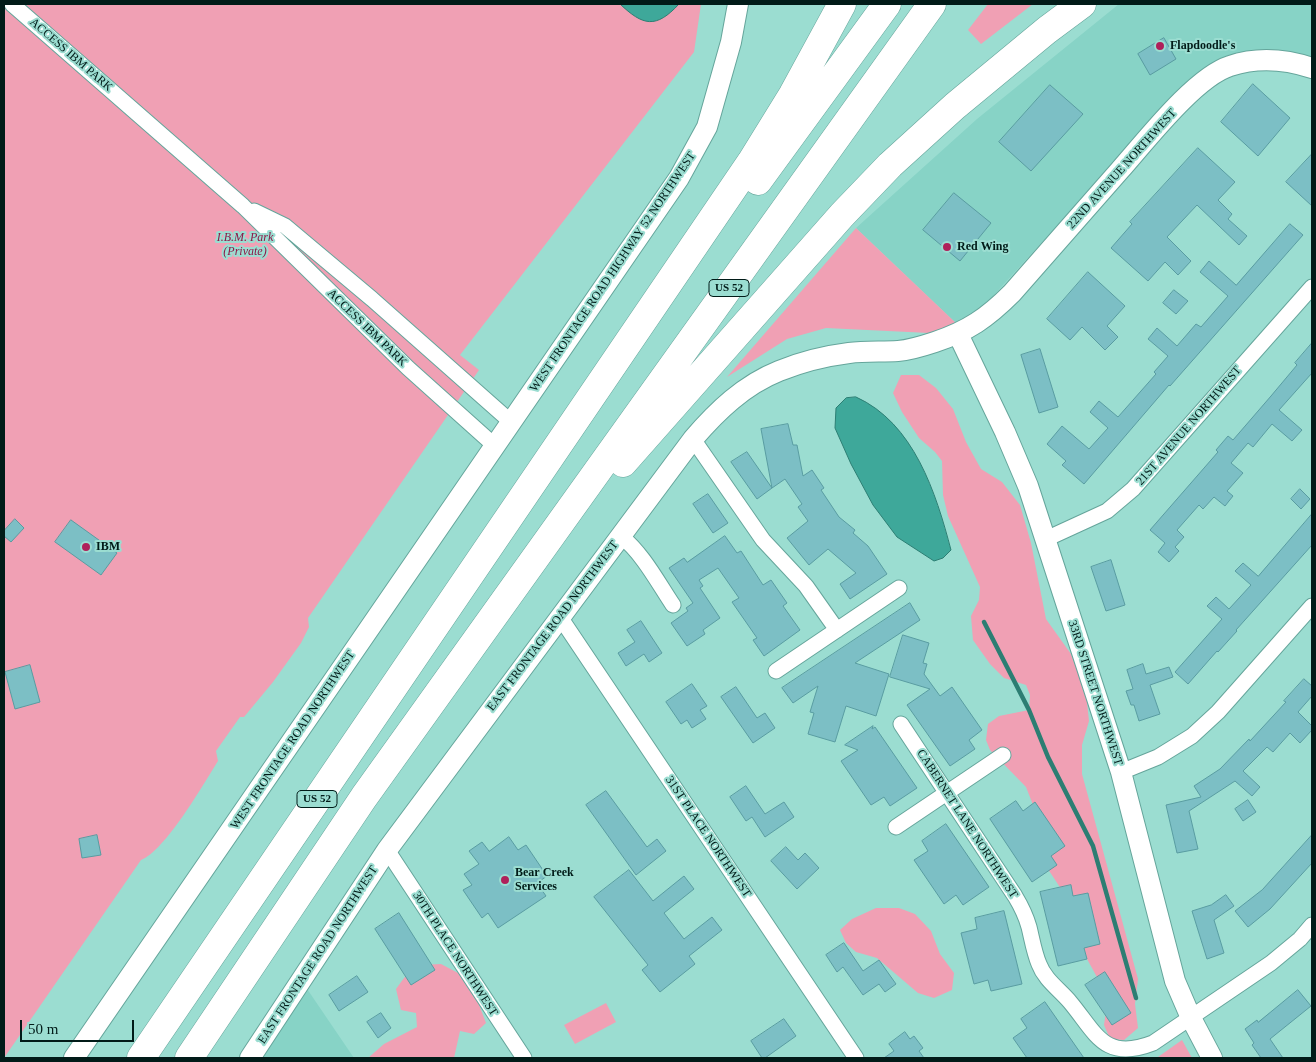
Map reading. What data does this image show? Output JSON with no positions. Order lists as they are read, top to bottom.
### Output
{
  "streets": {
    "highway": ["US 52"],
    "street": [
      "ACCESS IBM PARK",
      "22ND AVENUE NORTHWEST",
      "WEST FRONTAGE ROAD HIGHWAY 52 NORTHWEST",
      "21ST AVENUE NORTHWEST",
      "EAST FRONTAGE ROAD NORTHWEST",
      "33RD STREET NORTHWEST",
      "WEST FRONTAGE ROAD NORTHWEST",
      "CABERNET LANE NORTHWEST",
      "31ST PLACE NORTHWEST",
      "30TH PLACE NORTHWEST"
    ]
  },
  "crossings": [
    ["ACCESS IBM PARK", "WEST FRONTAGE ROAD HIGHWAY 52 NORTHWEST"],
    ["ACCESS IBM PARK", "WEST FRONTAGE ROAD NORTHWEST"],
    ["22ND AVENUE NORTHWEST", "EAST FRONTAGE ROAD NORTHWEST"],
    ["22ND AVENUE NORTHWEST", "33RD STREET NORTHWEST"],
    ["WEST FRONTAGE ROAD HIGHWAY 52 NORTHWEST", "WEST FRONTAGE ROAD NORTHWEST"],
    ["21ST AVENUE NORTHWEST", "33RD STREET NORTHWEST"],
    ["EAST FRONTAGE ROAD NORTHWEST", "33RD STREET NORTHWEST"],
    ["EAST FRONTAGE ROAD NORTHWEST", "31ST PLACE NORTHWEST"],
    ["EAST FRONTAGE ROAD NORTHWEST", "30TH PLACE NORTHWEST"],
    ["33RD STREET NORTHWEST", "CABERNET LANE NORTHWEST"]
  ],
  "parks": ["I.B.M. Park (Private)"],
  "places": [
    "Flapdoodle's",
    "Red Wing",
    "IBM",
    "Bear Creek Services"
  ],
  "scale_bar": "50 m"
}
